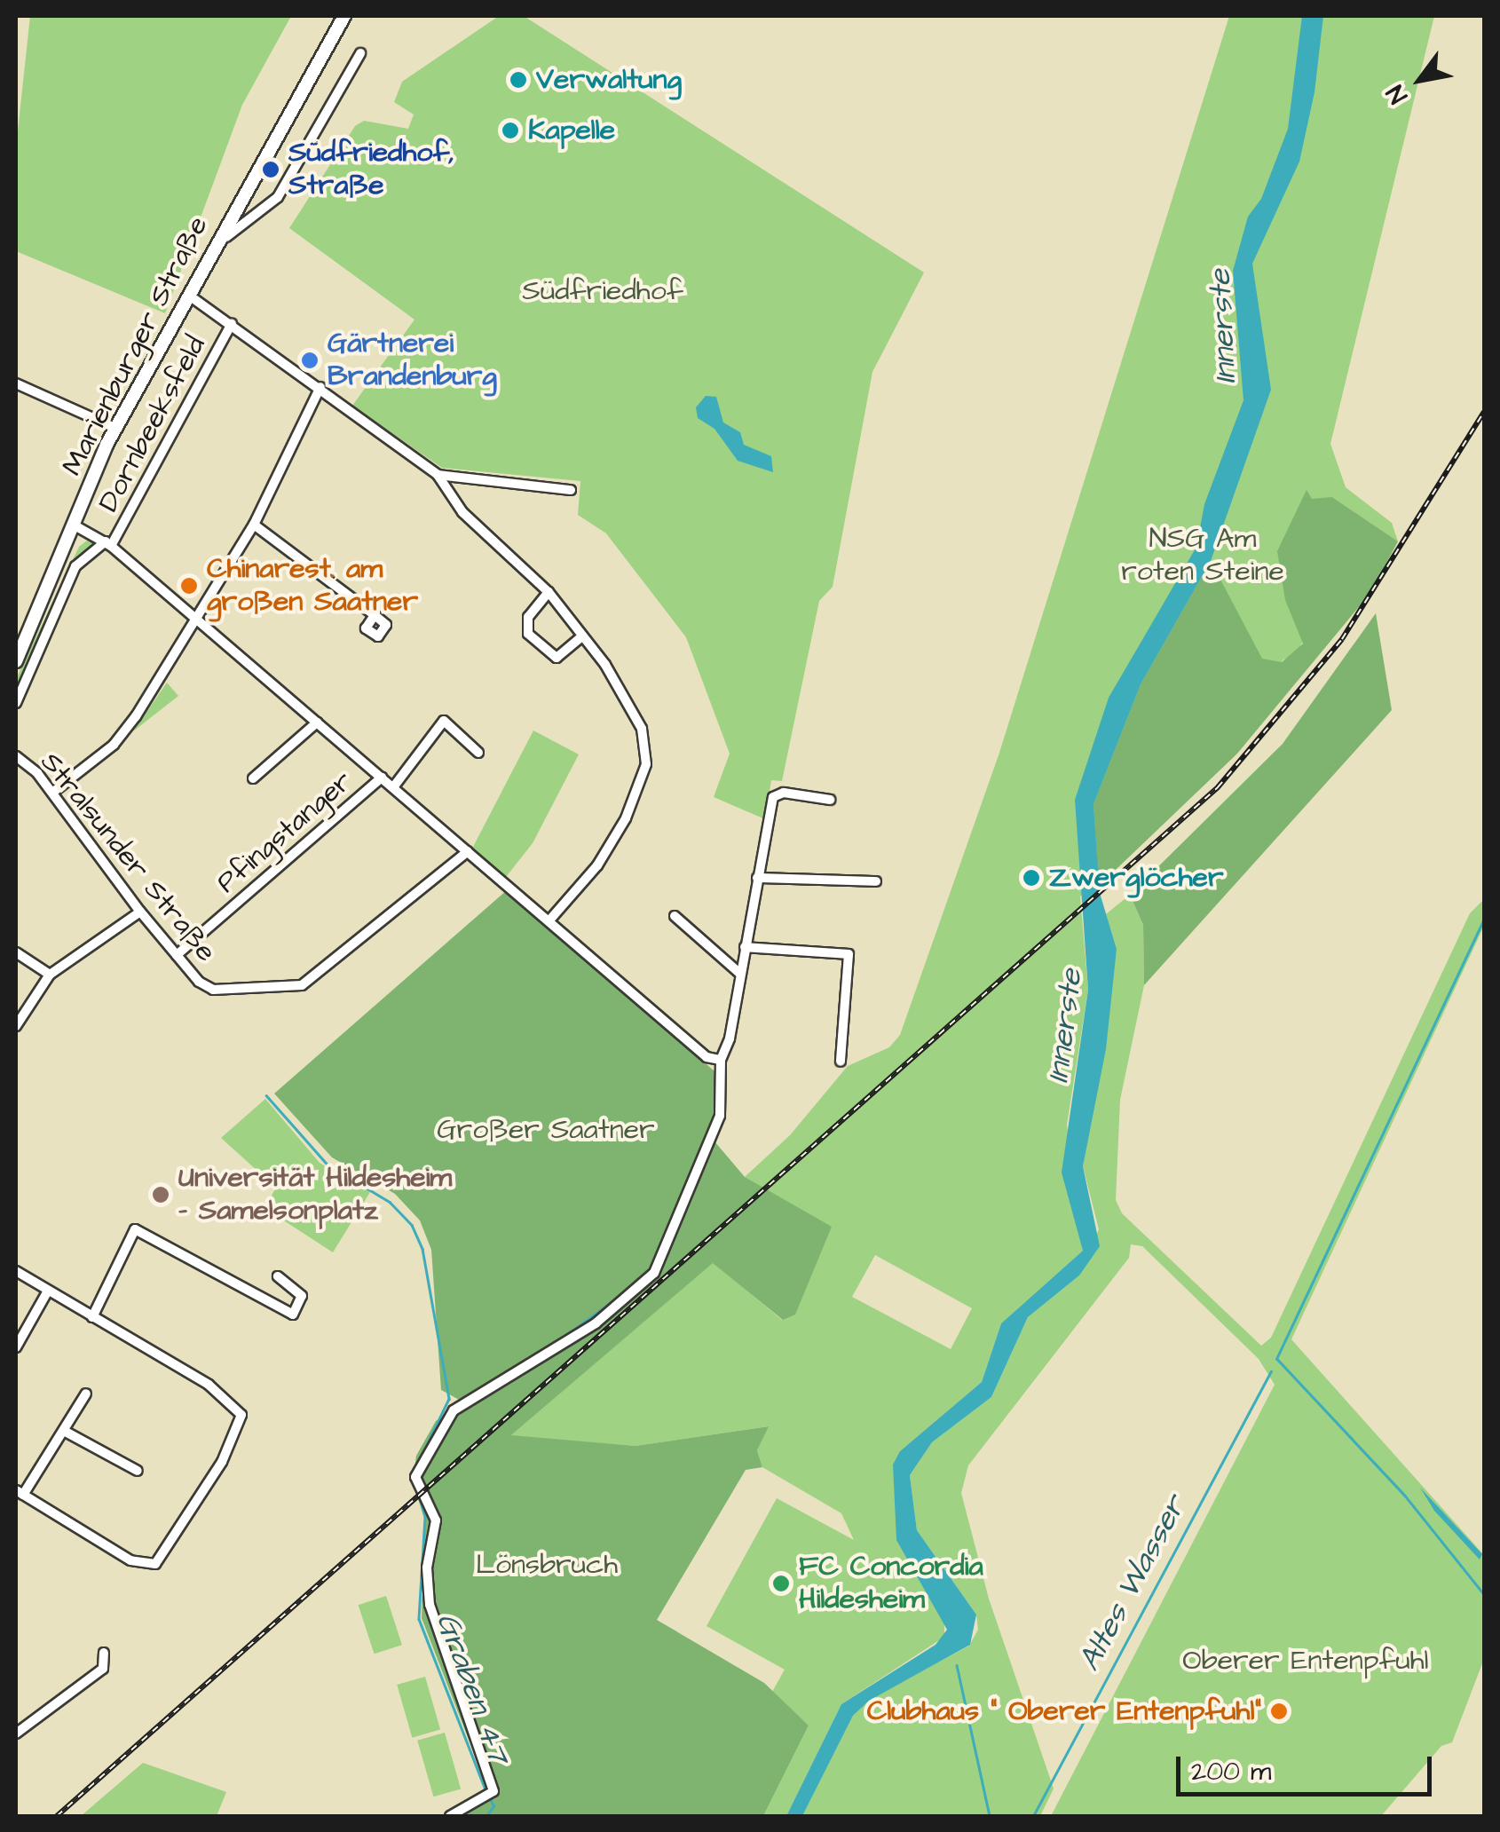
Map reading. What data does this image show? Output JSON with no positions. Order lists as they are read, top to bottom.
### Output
{
  "streets": {
    "main road": ["Marienburger Straße"],
    "street": ["Dornbeeksfeld", "Pfingstanger", "Stralsunder Straße"]
  },
  "crossings": [
    ["Pfingstanger", "Stralsunder Straße"]
  ],
  "water": ["Innerste", "Altes Wasser", "Graben 47"],
  "parks": [
    "Südfriedhof",
    "NSG Am roten Steine",
    "Großer Saatner",
    "Lönsbruch",
    "Oberer Entenpfuhl"
  ],
  "places": [
    "Verwaltung",
    "Kapelle",
    "Südfriedhof, Straße",
    "Gärtnerei Brandenburg",
    "Chinarest. am großen Saatner",
    "Zwerglöcher",
    "Universität Hildesheim - Samelsonplatz",
    "FC Concordia Hildesheim",
    "Clubhaus \" Oberer Entenpfuhl\""
  ],
  "scale_bar": "200 m",
  "north": "bottom left"
}
